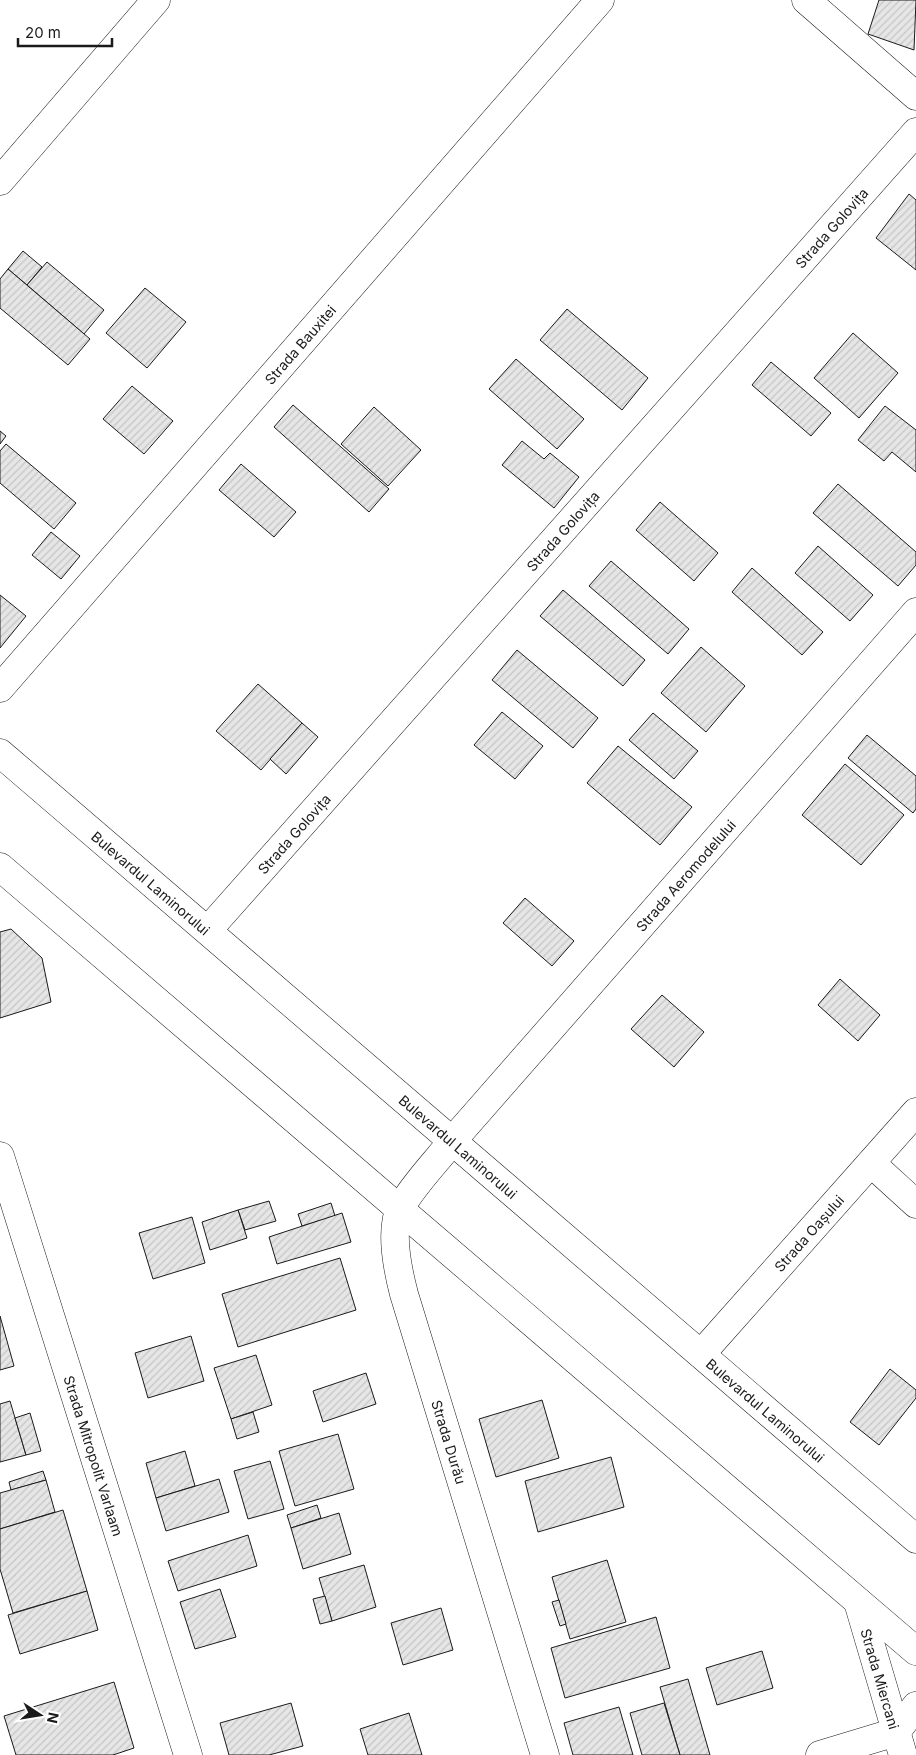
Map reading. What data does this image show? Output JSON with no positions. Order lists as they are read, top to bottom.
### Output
{
  "streets": {
    "street": [
      "Strada Golovița",
      "Strada Bauxitei",
      "Strada Aeromodelului",
      "Bulevardul Laminorului",
      "Strada Oașului",
      "Strada Durău",
      "Strada Mitropolit Varlaam",
      "Strada Miercani"
    ]
  },
  "crossings": [
    ["Strada Golovița", "Bulevardul Laminorului"],
    ["Strada Aeromodelului", "Bulevardul Laminorului"],
    ["Strada Aeromodelului", "Strada Durău"],
    ["Bulevardul Laminorului", "Strada Oașului"],
    ["Bulevardul Laminorului", "Strada Durău"]
  ],
  "scale_bar": "20 m",
  "north": "right"
}
